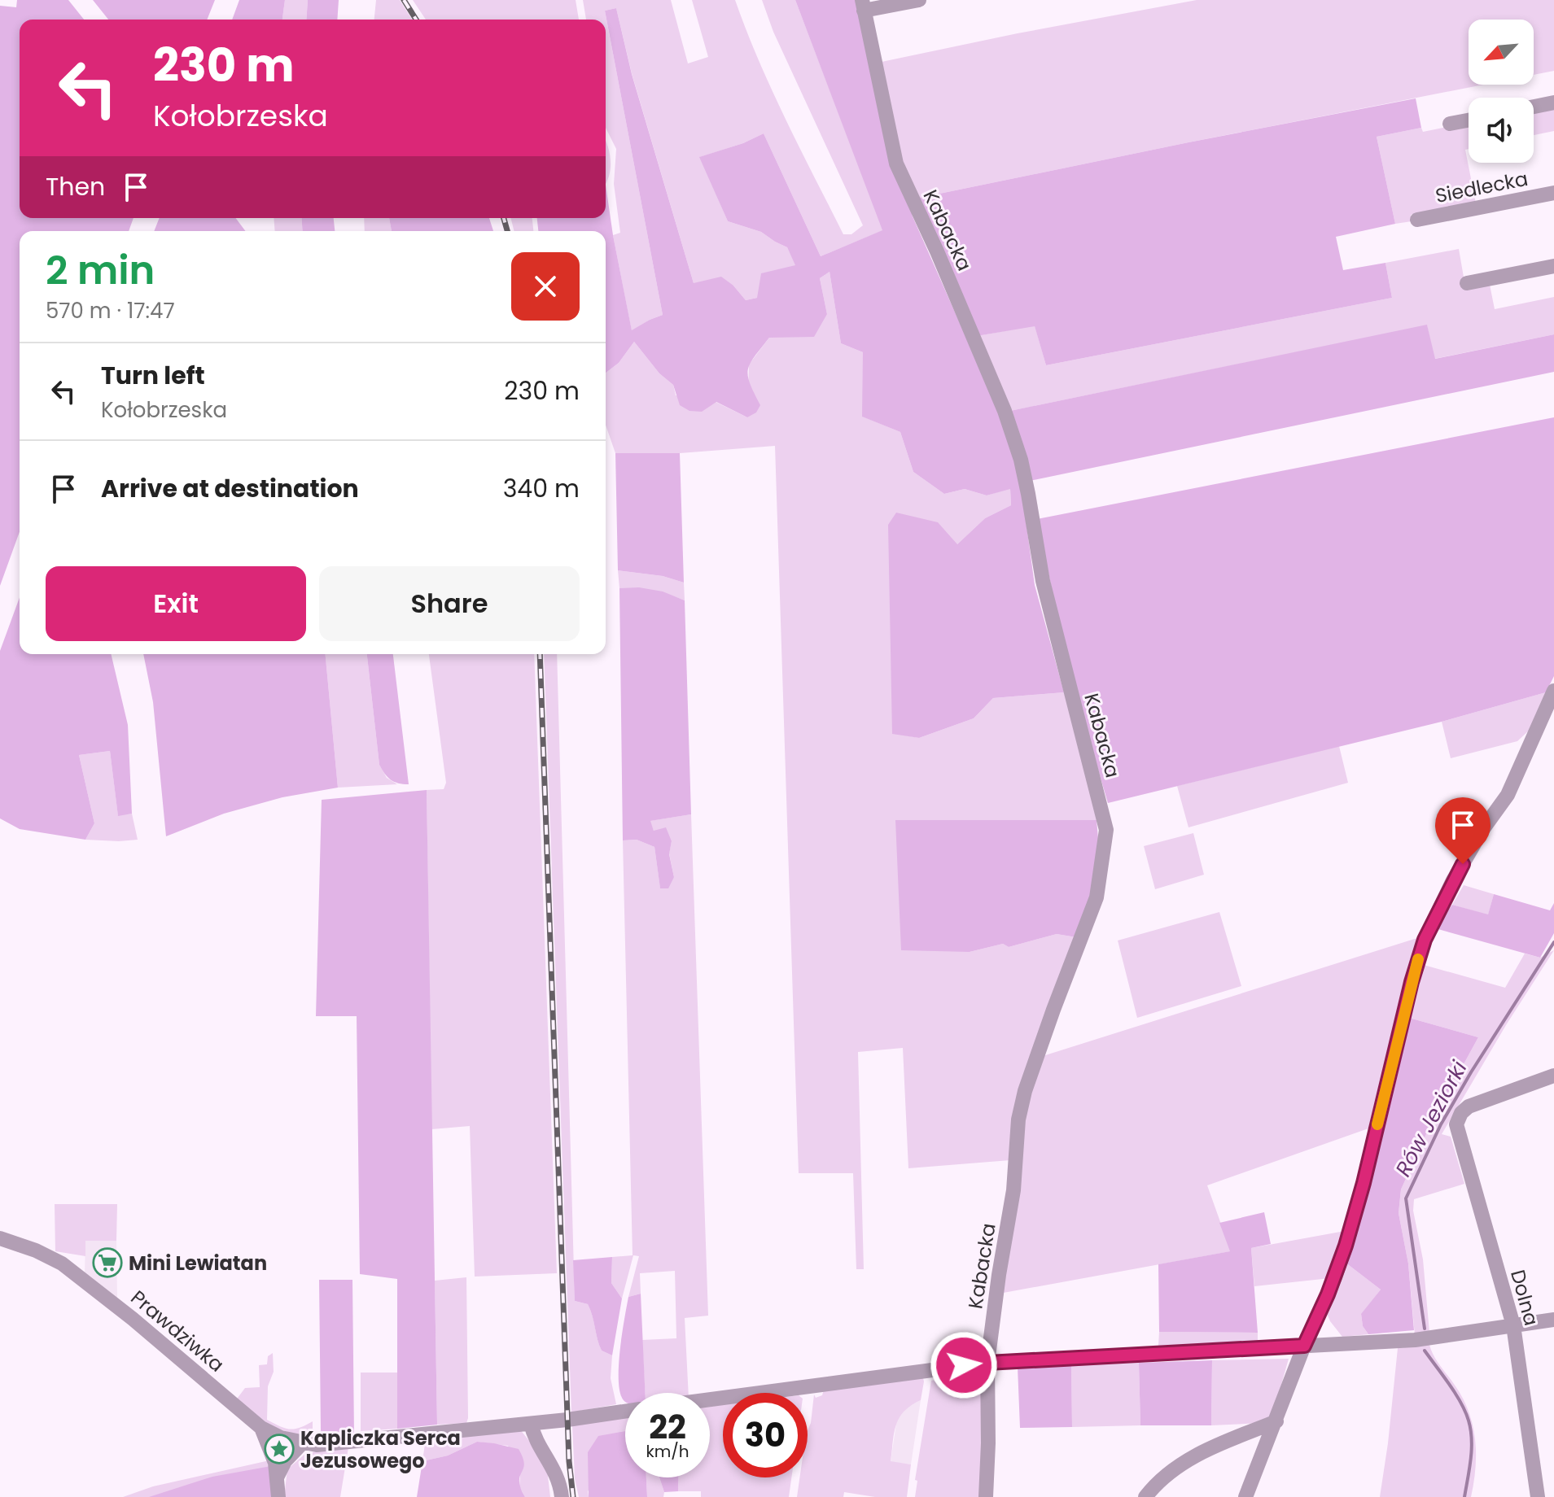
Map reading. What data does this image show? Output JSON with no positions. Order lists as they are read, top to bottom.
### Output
{
  "streets": {
    "street": [
      "Siedlecka",
      "Kabacka",
      "Dolna",
      "Prawdziwka"
    ]
  },
  "water": ["Rów Jeziorki"],
  "places": {
    "supermarket": ["Mini Lewiatan"],
    "place": ["Kapliczka Serca Jezusowego"]
  },
  "north": "bottom left",
  "page": {
    "turn": ["230 m", "Kołobrzeska"],
    "then": "Then",
    "heading": ["2 min", "570 m · 17:47"],
    "list": [
      {
        "name": "Turn left",
        "note": "Kołobrzeska",
        "value": "230 m"
      },
      {
        "name": "Arrive at destination",
        "value": "340 m"
      }
    ],
    "buttons": ["Exit", "Share"],
    "speed": "22 km/h",
    "limit": "30"
  }
}
